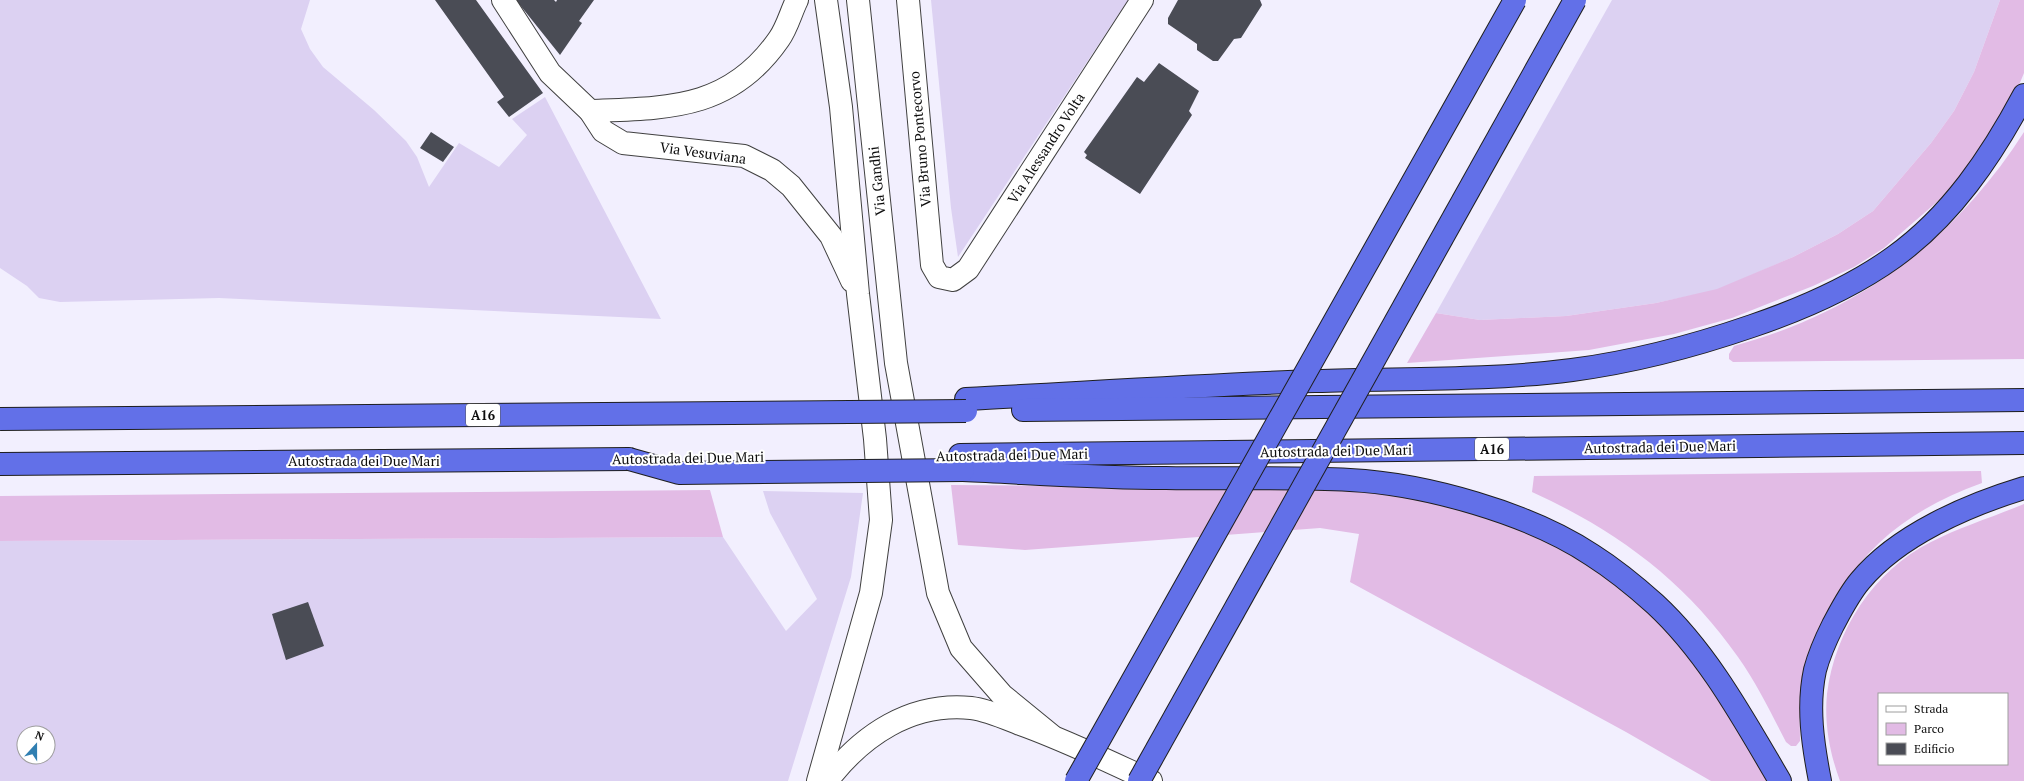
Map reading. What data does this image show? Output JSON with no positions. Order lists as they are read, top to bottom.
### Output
{
  "streets": {
    "highway": ["A16", "Autostrada dei Due Mari"],
    "street": [
      "Via Bruno Pontecorvo",
      "Via Alessandro Volta",
      "Via Vesuviana",
      "Via Gandhi"
    ]
  },
  "crossings": [
    ["Via Bruno Pontecorvo", "Via Alessandro Volta"]
  ],
  "legend": ["Strada", "Parco", "Edificio"],
  "north": "top"
}
